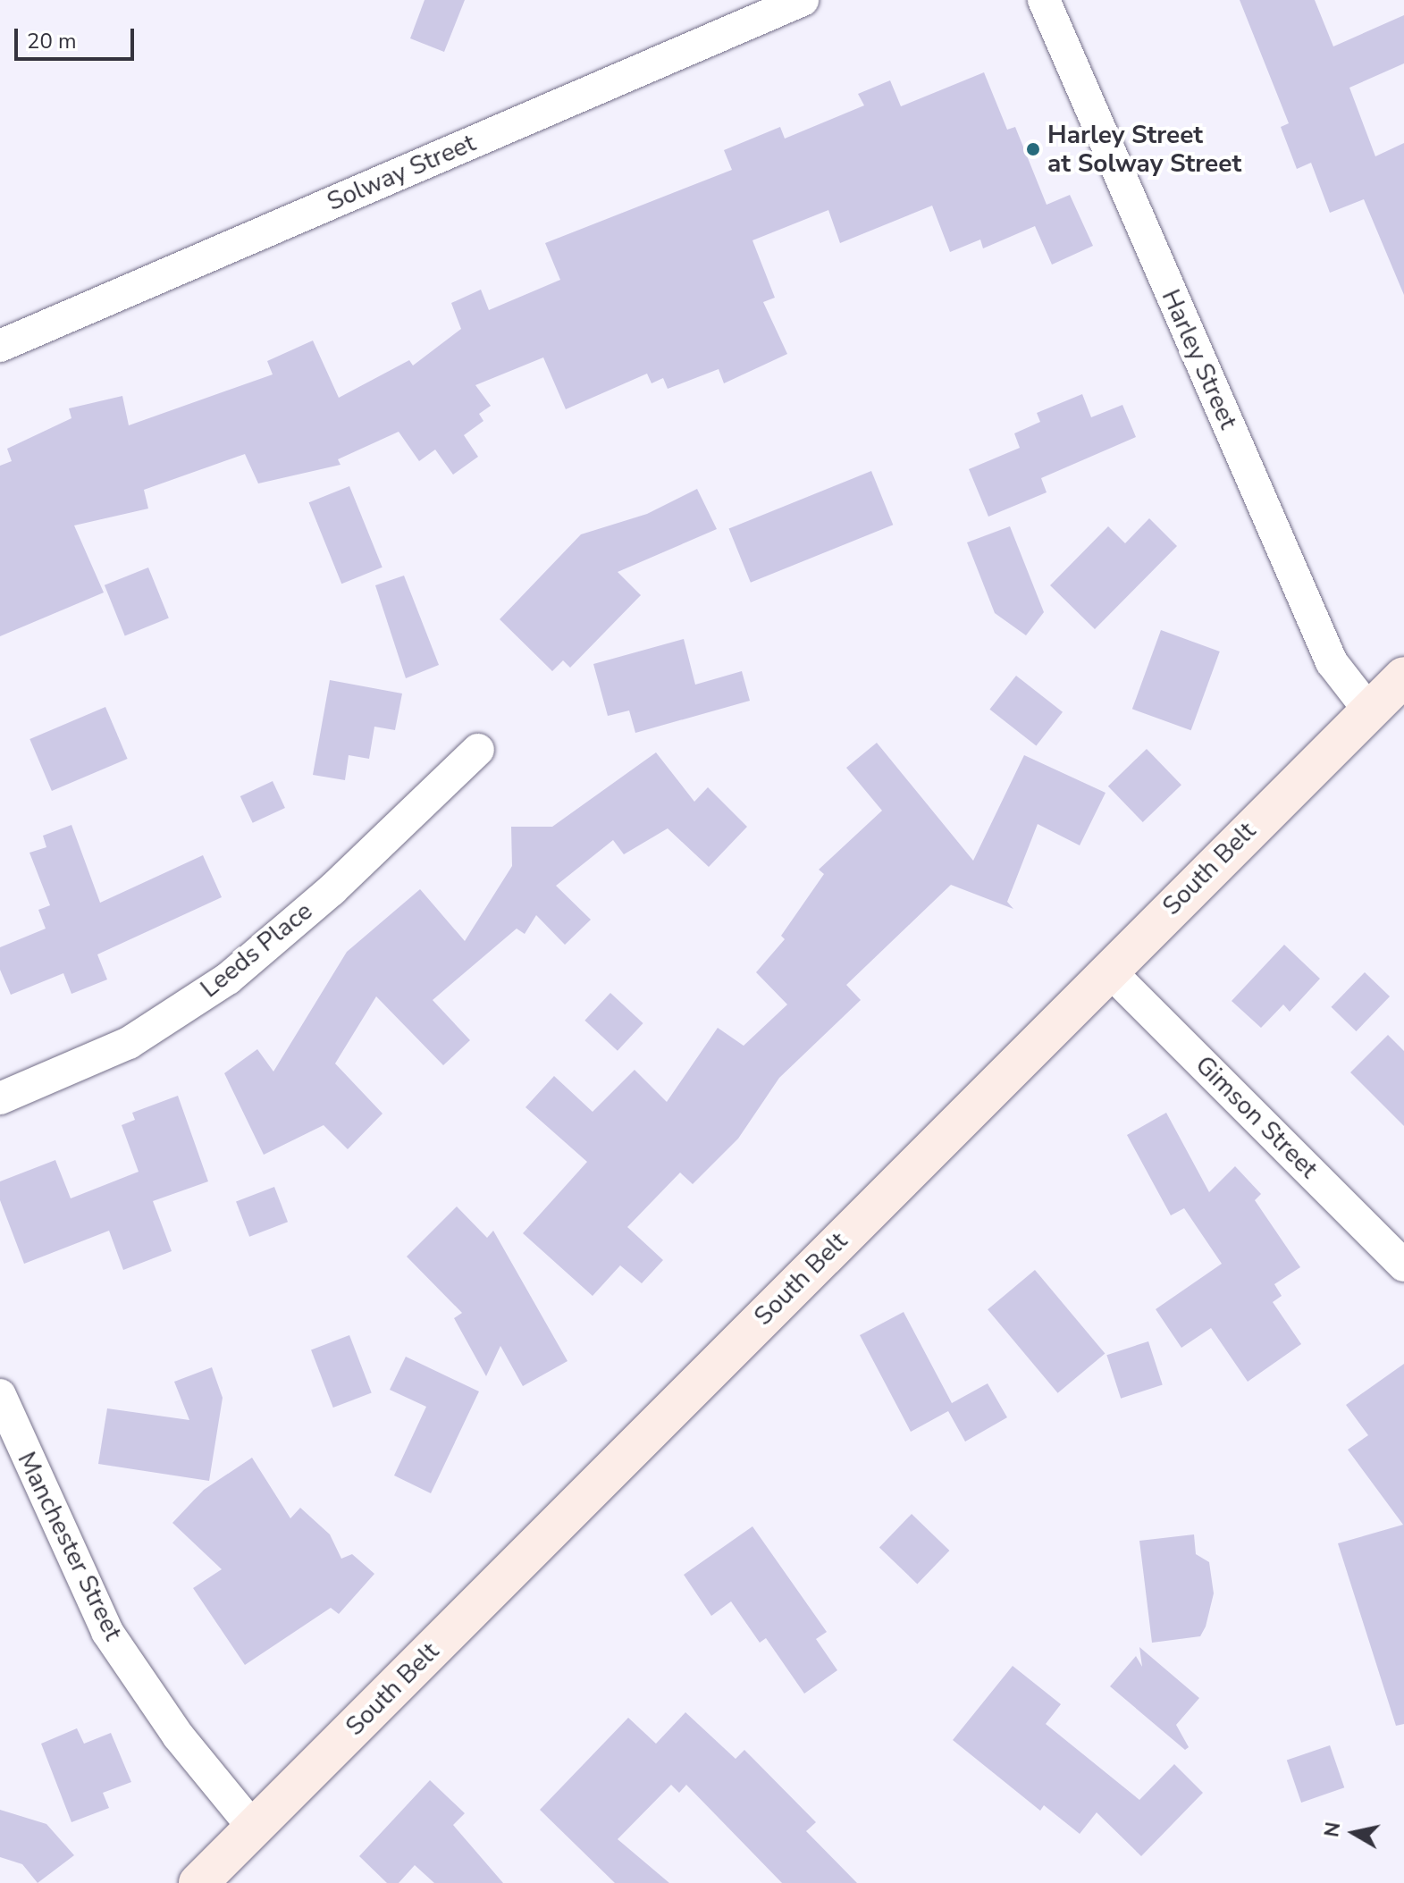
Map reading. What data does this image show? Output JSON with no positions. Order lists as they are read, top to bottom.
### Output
{
  "streets": {
    "street": [
      "Solway Street",
      "Harley Street",
      "South Belt",
      "Leeds Place",
      "Gimson Street",
      "Manchester Street"
    ]
  },
  "crossings": [
    ["Harley Street", "South Belt"],
    ["South Belt", "Gimson Street"],
    ["South Belt", "Manchester Street"]
  ],
  "places": ["Harley Street at Solway Street"],
  "scale_bar": "20 m",
  "north": "left"
}
